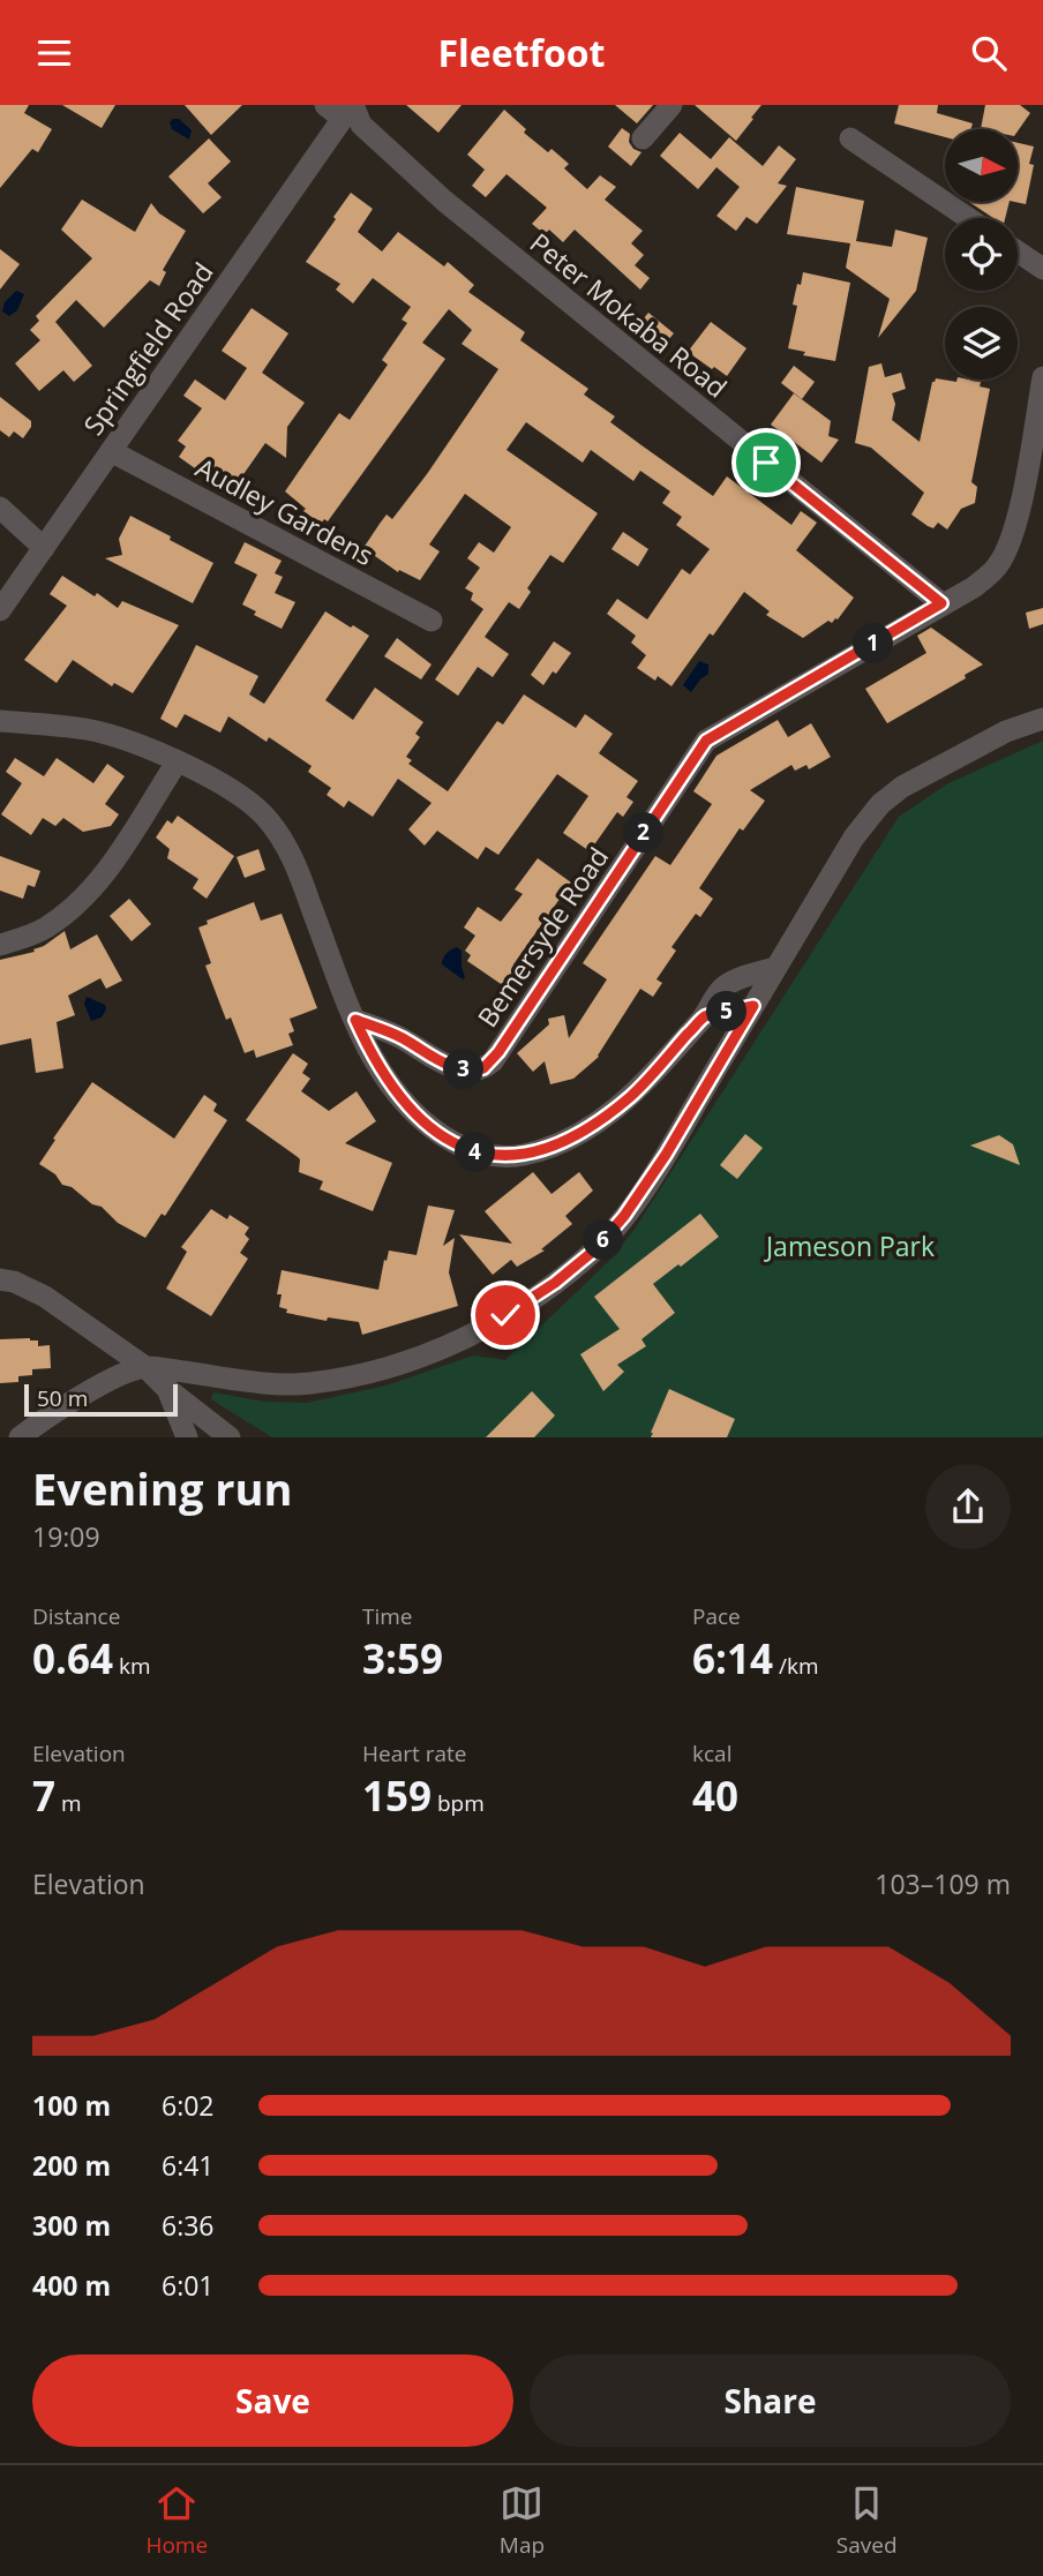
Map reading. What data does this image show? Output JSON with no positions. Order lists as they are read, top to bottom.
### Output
{
  "streets": {
    "street": [
      "Peter Mokaba Road",
      "Springfield Road",
      "Audley Gardens",
      "Bemersyde Road"
    ]
  },
  "crossings": [
    ["Peter Mokaba Road", "Springfield Road"],
    ["Peter Mokaba Road", "Bemersyde Road"],
    ["Springfield Road", "Audley Gardens"]
  ],
  "parks": ["Jameson Park"],
  "scale_bar": "50 m",
  "north": "right",
  "page": {
    "header": "Fleetfoot",
    "pins": [
      "1",
      "2",
      "5",
      "3",
      "4",
      "6"
    ],
    "scale": "50 m",
    "heading": ["Evening run", "19:09"],
    "stats": [
      ["Distance", "0.64 km"],
      ["Time", "3:59"],
      ["Pace", "6:14 /km"],
      ["Elevation", "7 m"],
      ["Heart rate", "159 bpm"],
      ["kcal", "40"]
    ],
    "chart": ["Elevation", "103–109 m"],
    "list": [
      {
        "name": "100 m",
        "note": "6:02"
      },
      {
        "name": "200 m",
        "note": "6:41"
      },
      {
        "name": "300 m",
        "note": "6:36"
      },
      {
        "name": "400 m",
        "note": "6:01"
      }
    ],
    "buttons": ["Save", "Share"],
    "tabs": ["Home", "Map", "Saved"]
  }
}
